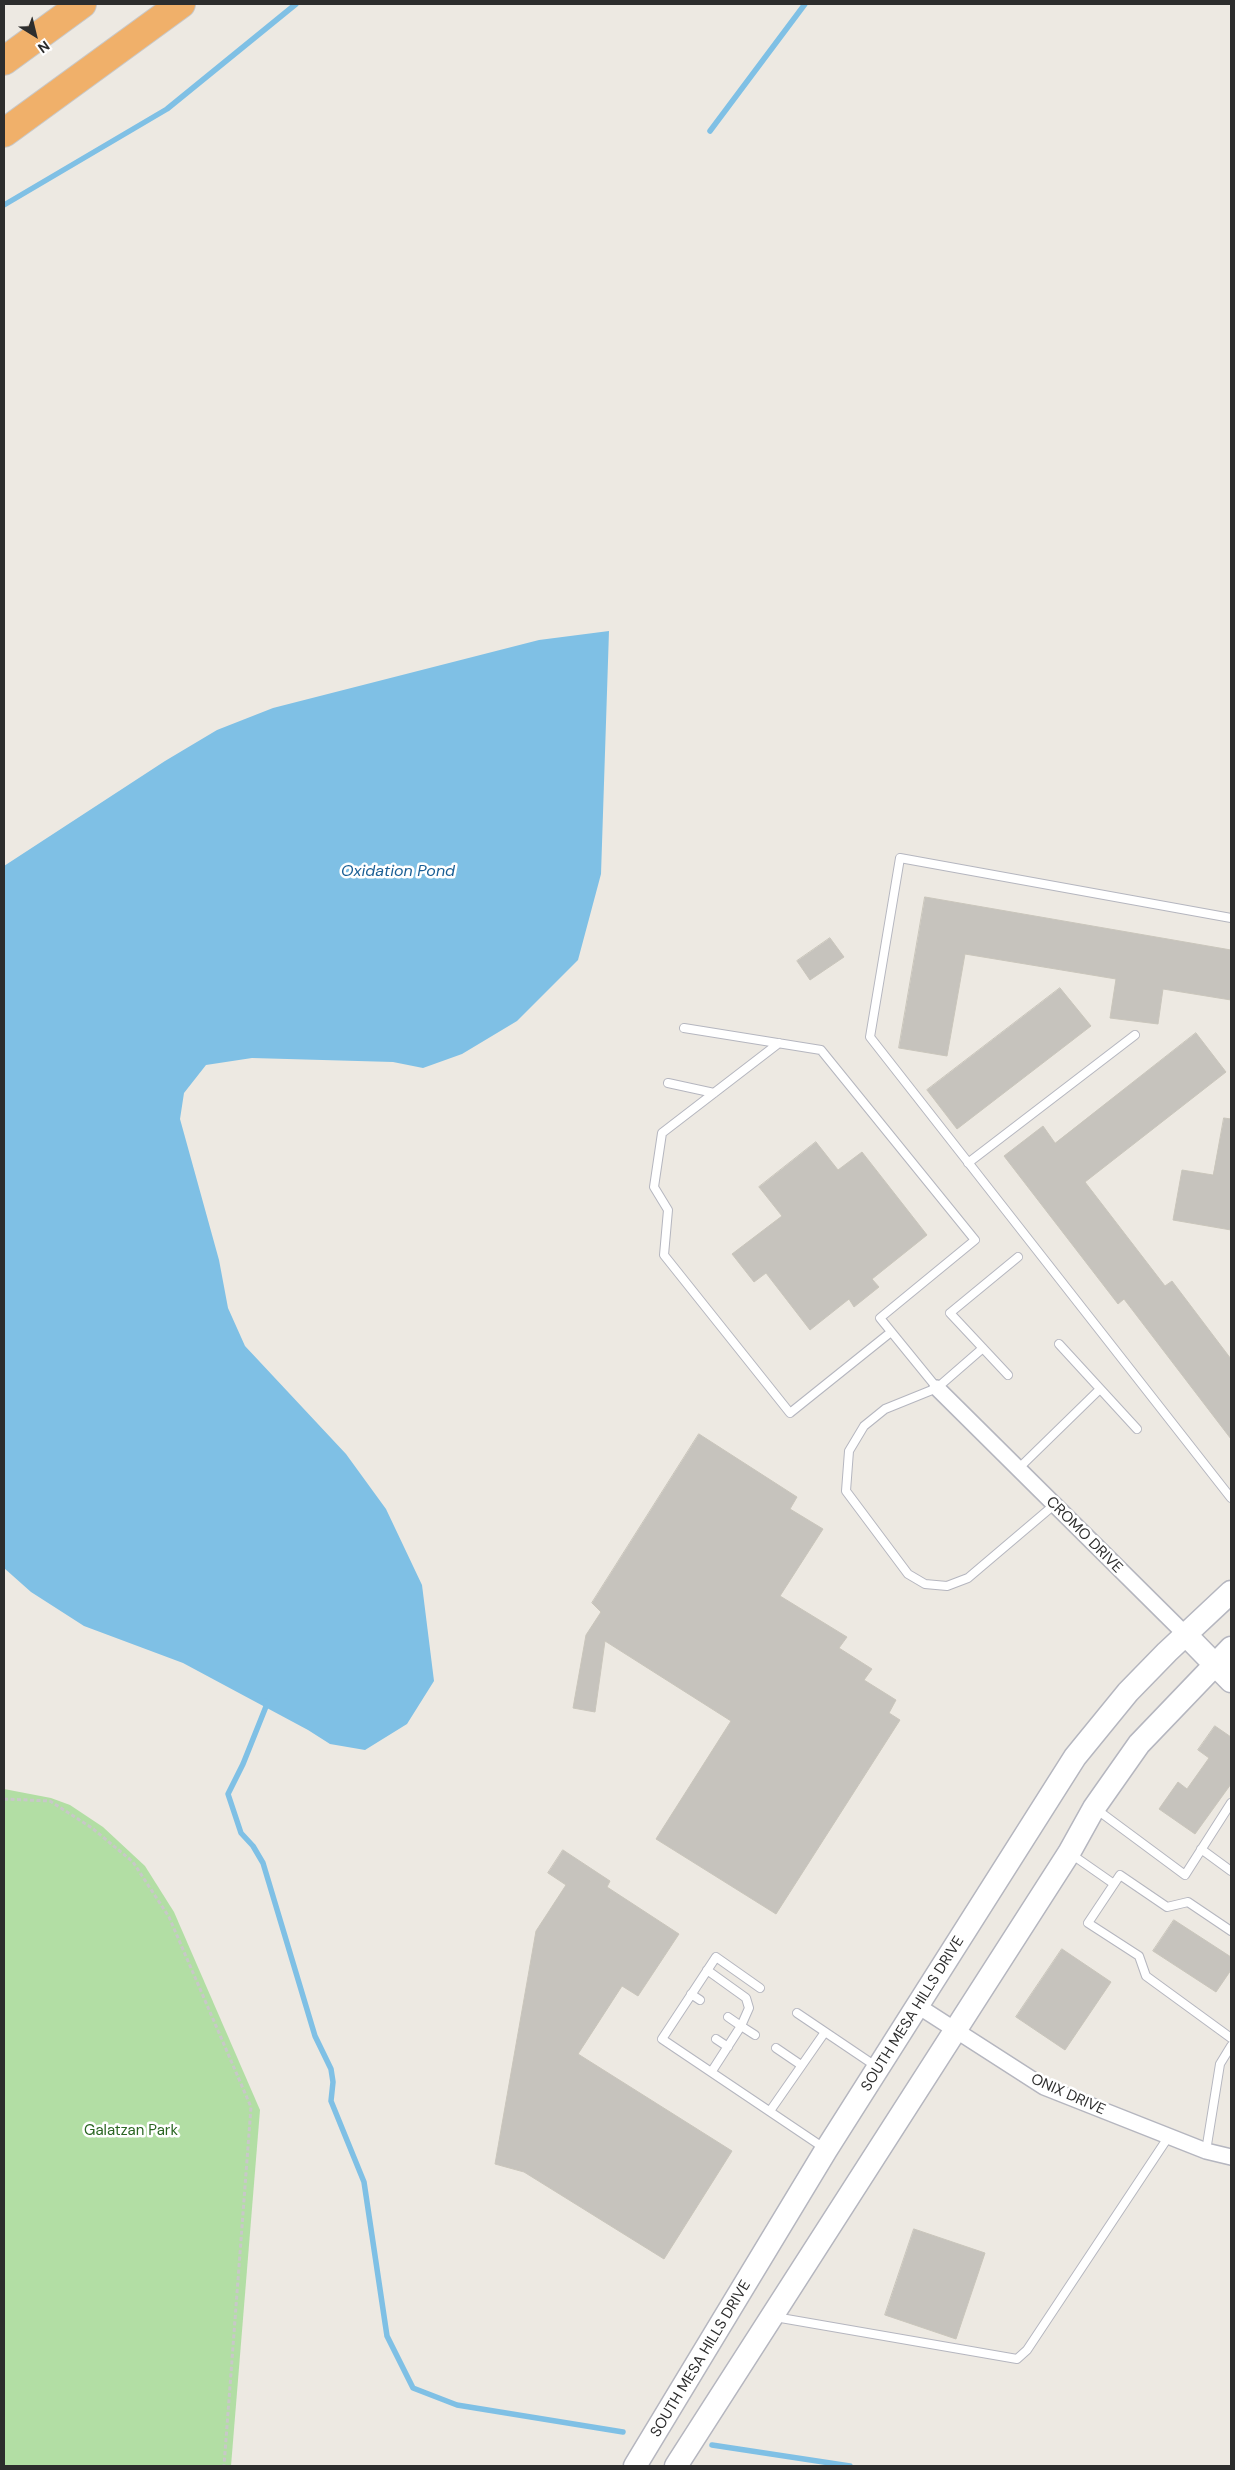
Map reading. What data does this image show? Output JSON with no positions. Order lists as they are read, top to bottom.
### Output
{
  "streets": {
    "street": ["CROMO DRIVE", "SOUTH MESA HILLS DRIVE", "ONIX DRIVE"]
  },
  "crossings": [
    ["CROMO DRIVE", "SOUTH MESA HILLS DRIVE"],
    ["SOUTH MESA HILLS DRIVE", "ONIX DRIVE"]
  ],
  "water": ["Oxidation Pond"],
  "parks": ["Galatzan Park"],
  "north": "bottom right"
}
